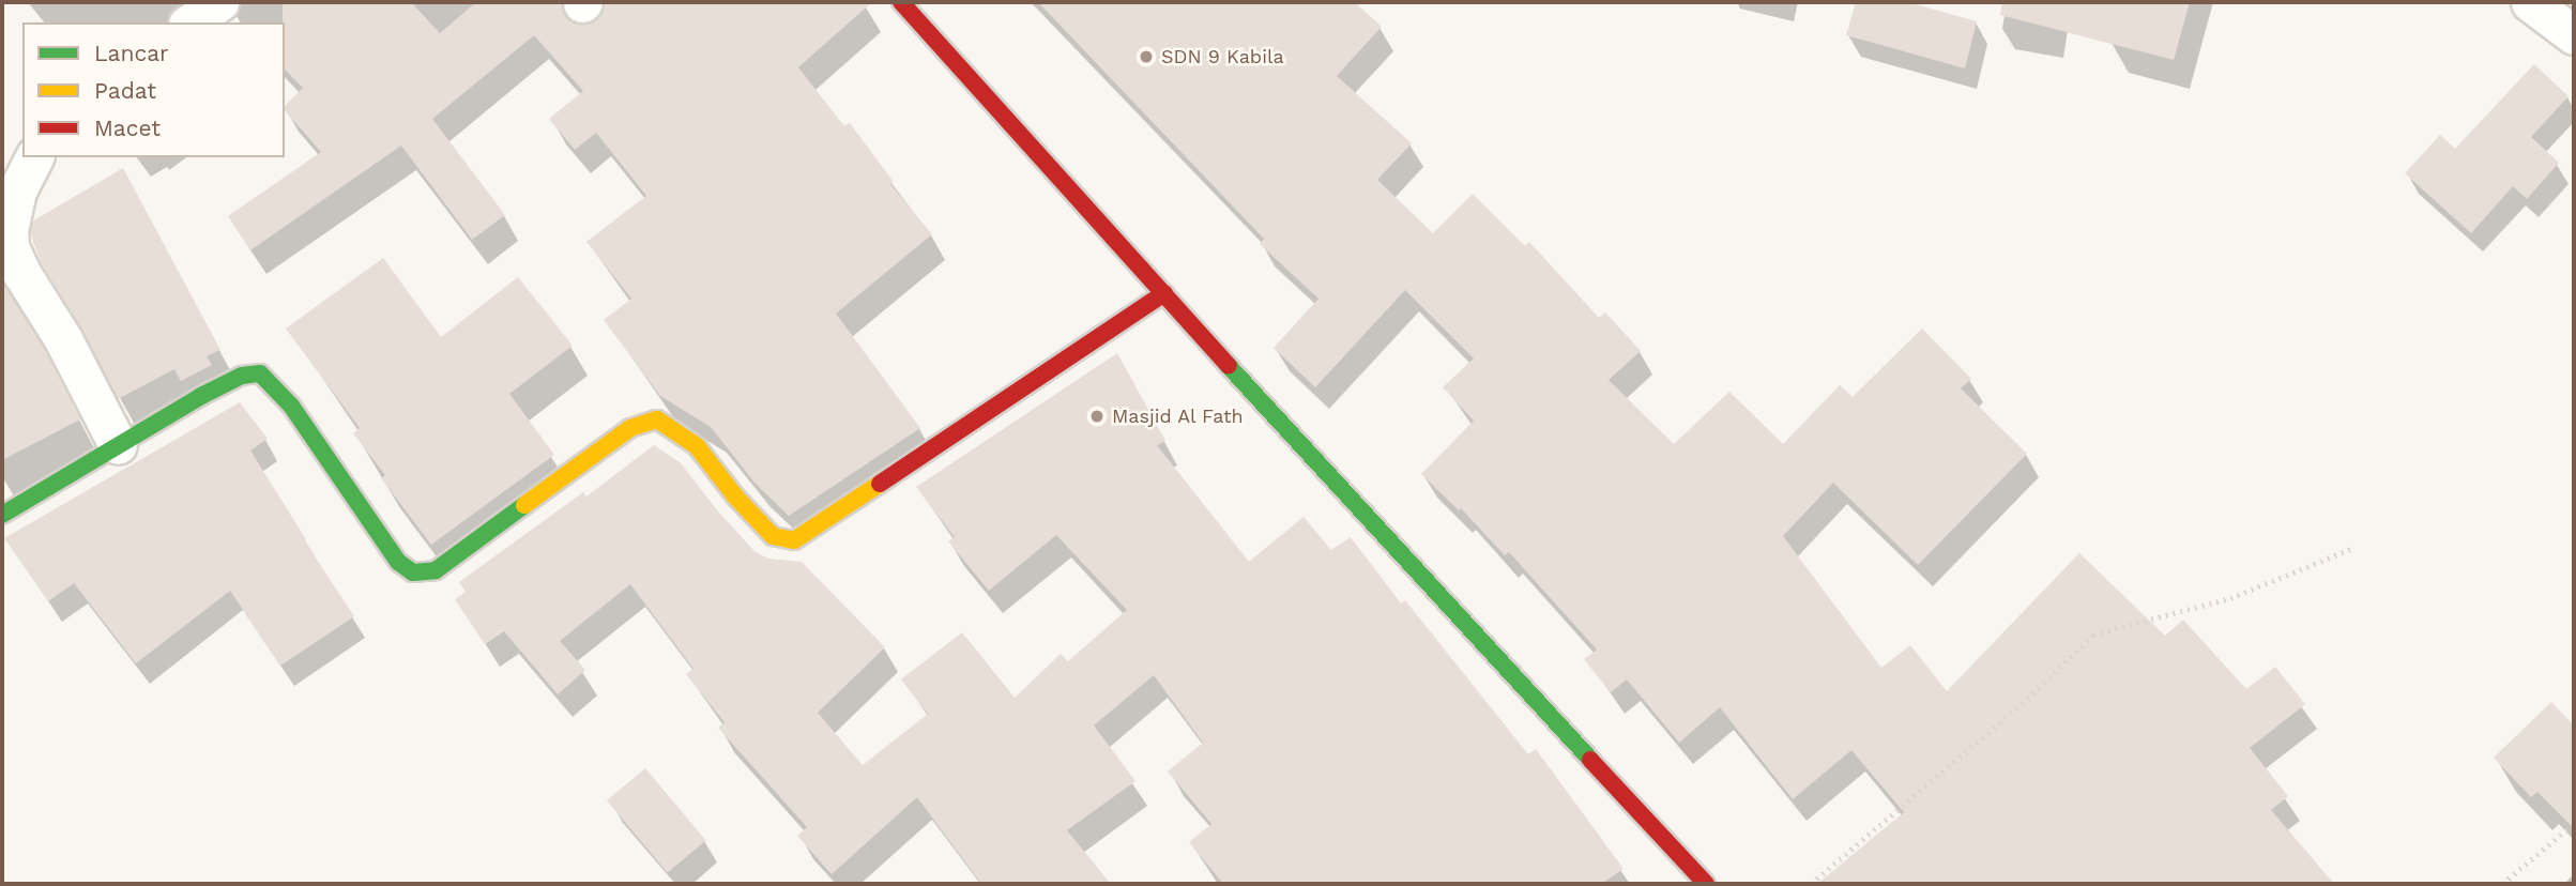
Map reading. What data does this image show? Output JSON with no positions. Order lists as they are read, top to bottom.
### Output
{
  "places": ["SDN 9 Kabila", "Masjid Al Fath"],
  "legend": ["Lancar", "Padat", "Macet"]
}
